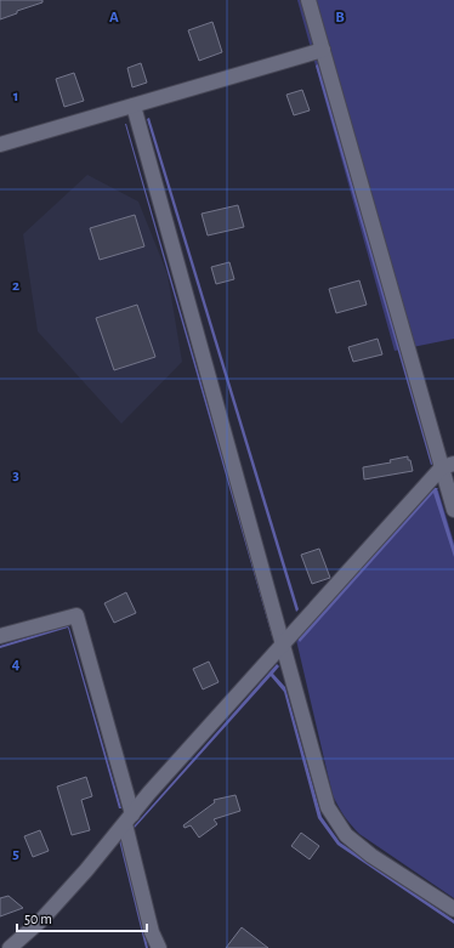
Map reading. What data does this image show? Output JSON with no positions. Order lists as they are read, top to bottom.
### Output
{
  "scale_bar": "50 m",
  "grid": {
    "columns": ["A", "B"],
    "rows": [
      "1",
      "2",
      "3",
      "4",
      "5"
    ]
  }
}
